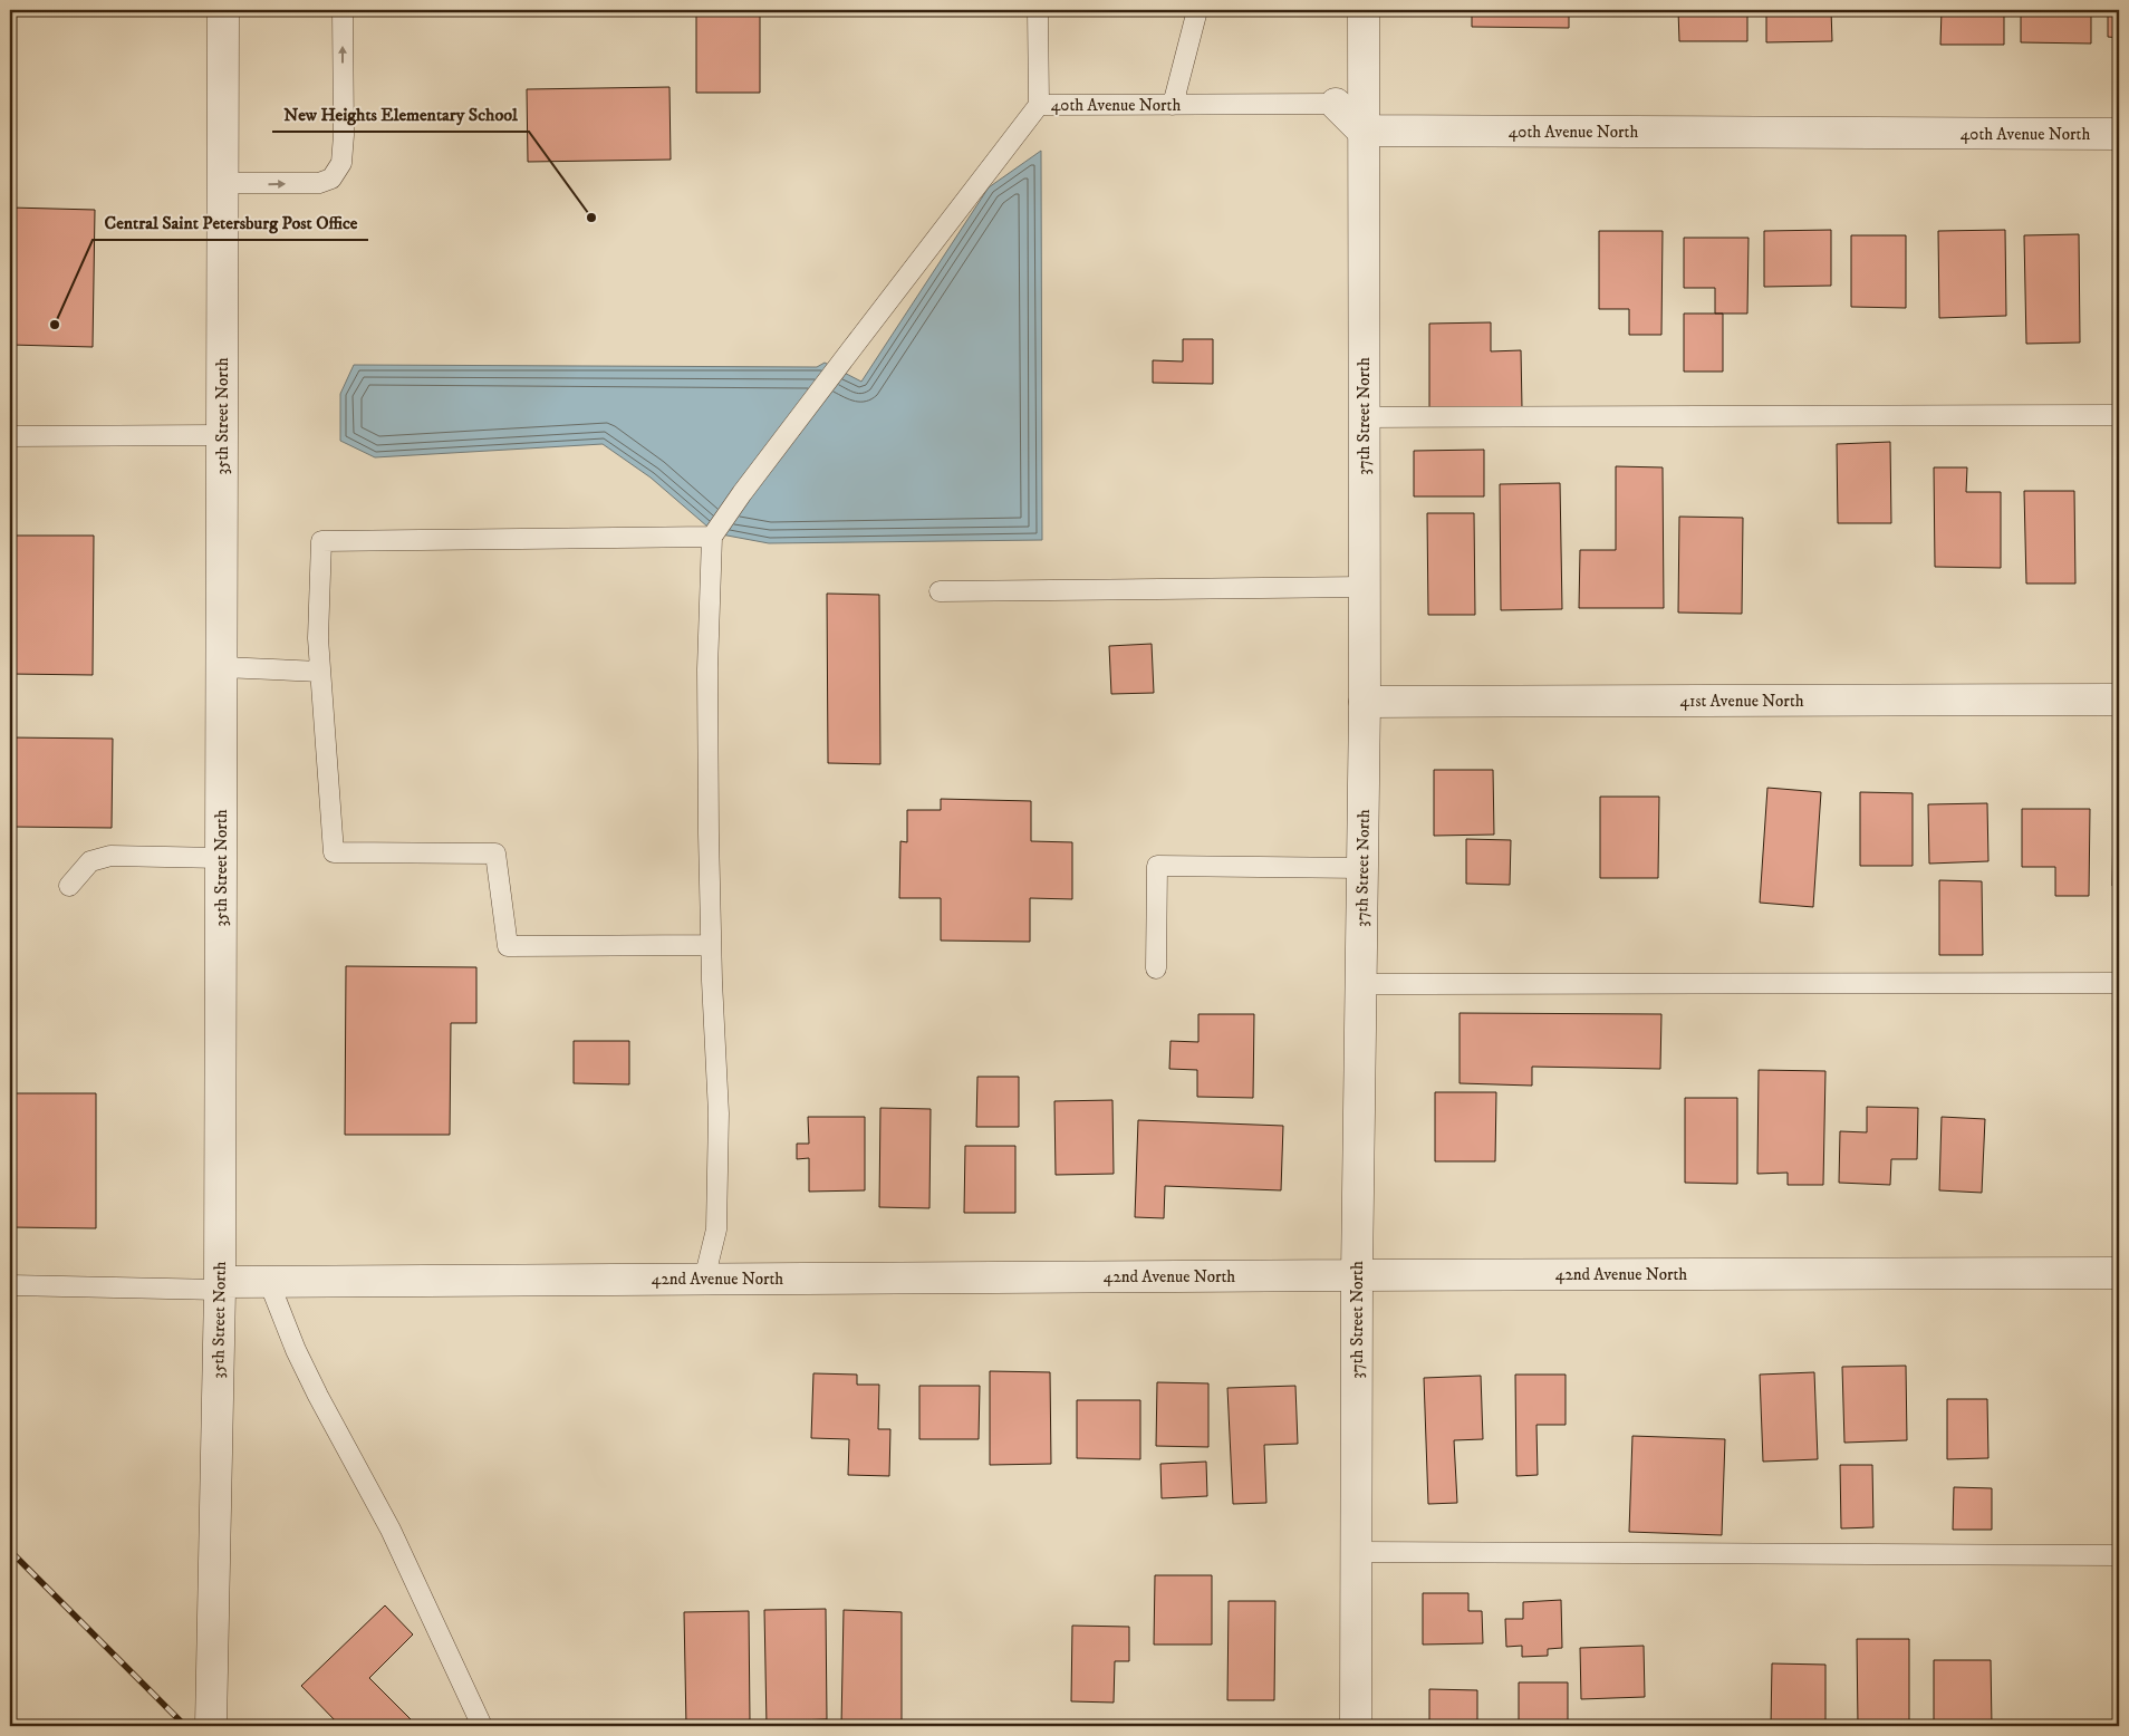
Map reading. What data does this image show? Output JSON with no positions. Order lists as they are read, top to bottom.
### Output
{
  "streets": {
    "street": [
      "40th Avenue North",
      "35th Street North",
      "37th Street North",
      "41st Avenue North",
      "42nd Avenue North"
    ]
  },
  "crossings": [
    ["40th Avenue North", "37th Street North"],
    ["35th Street North", "42nd Avenue North"],
    ["37th Street North", "41st Avenue North"],
    ["37th Street North", "42nd Avenue North"]
  ],
  "places": ["New Heights Elementary School", "Central Saint Petersburg Post Office"]
}
